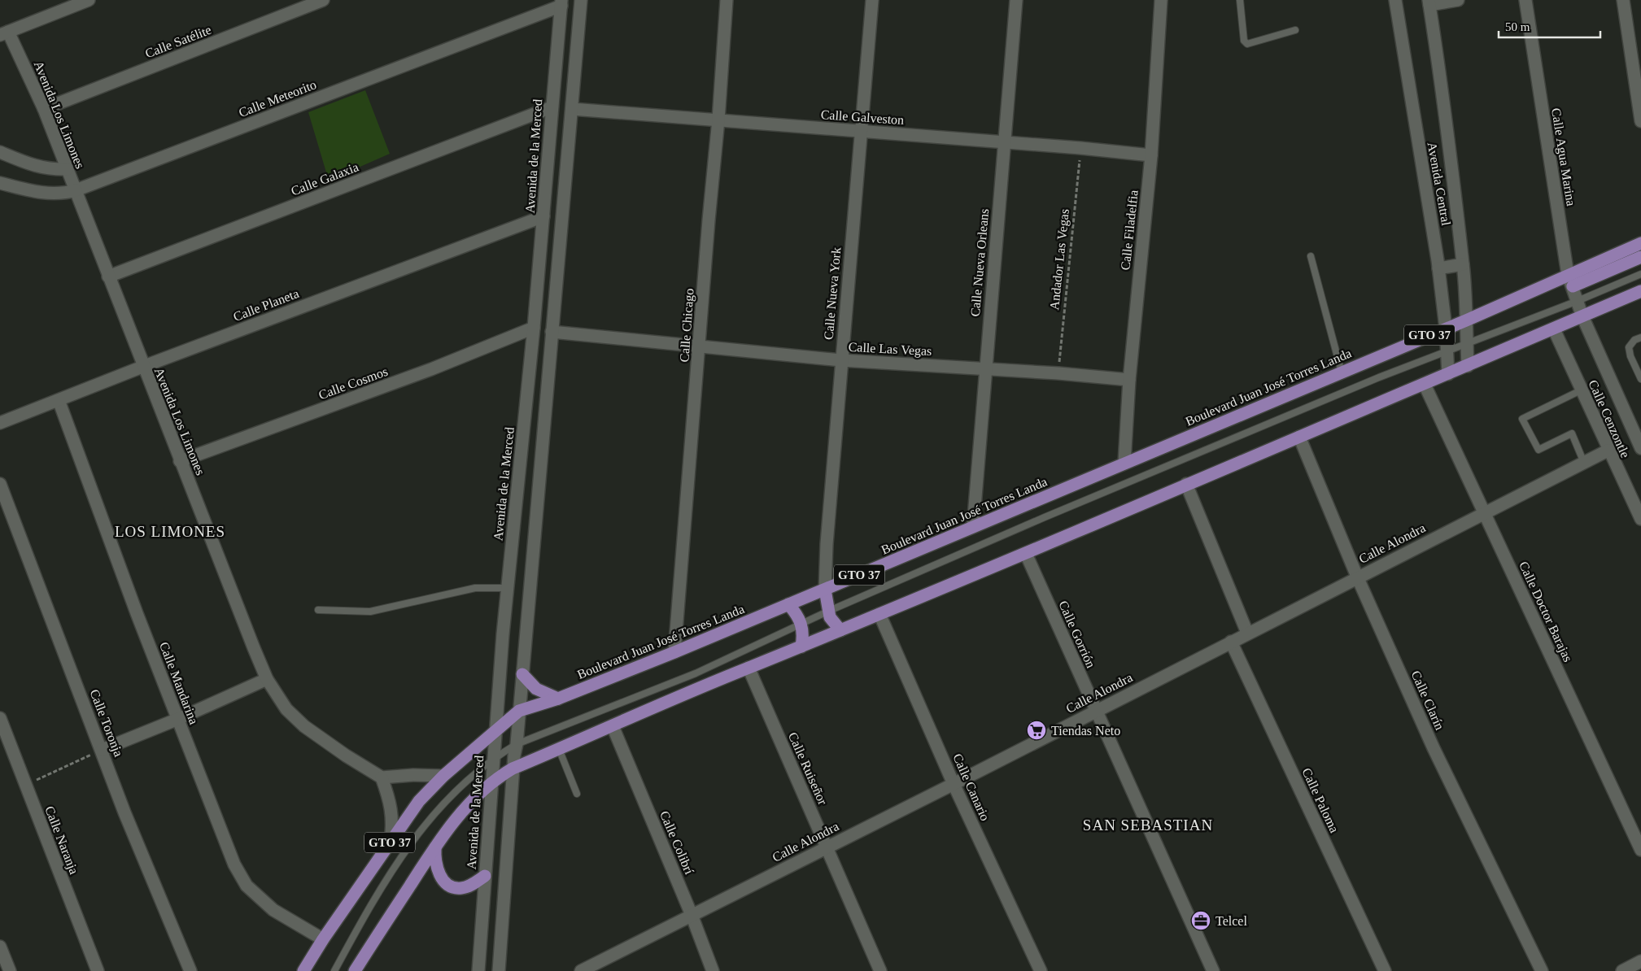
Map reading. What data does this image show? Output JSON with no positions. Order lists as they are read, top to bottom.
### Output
{
  "streets": {
    "main road": ["GTO 37", "Boulevard Juan José Torres Landa"],
    "street": [
      "Calle Satélite",
      "Calle Meteorito",
      "Avenida Los Limones",
      "Calle Galveston",
      "Avenida de la Merced",
      "Calle Agua Marina",
      "Calle Galaxia",
      "Avenida Central",
      "Calle Filadelfia",
      "Calle Nueva Orleans",
      "Calle Nueva York",
      "Calle Planeta",
      "Calle Chicago",
      "Calle Las Vegas",
      "Calle Cosmos",
      "Calle Cenzontle",
      "Calle Alondra",
      "Calle Doctor Barajas",
      "Calle Gorrión",
      "Calle Mandarina",
      "Calle Clarín",
      "Calle Toronja",
      "Calle Ruiseñor",
      "Calle Canario",
      "Calle Paloma",
      "Calle Naranja",
      "Calle Colibrí"
    ],
    "path": ["Andador Las Vegas"]
  },
  "crossings": [
    ["Calle Satélite", "Avenida Los Limones"],
    ["Calle Meteorito", "Avenida Los Limones"],
    ["Calle Meteorito", "Avenida de la Merced"],
    ["Avenida Los Limones", "Calle Galaxia"],
    ["Avenida Los Limones", "Calle Planeta"],
    ["Avenida Los Limones", "Calle Cosmos"],
    ["Calle Galveston", "Calle Filadelfia"],
    ["Calle Galveston", "Andador Las Vegas"],
    ["Calle Galveston", "Calle Nueva Orleans"],
    ["Calle Galveston", "Calle Nueva York"],
    ["Calle Galveston", "Calle Chicago"],
    ["Avenida de la Merced", "Calle Galaxia"],
    ["Avenida de la Merced", "Calle Planeta"],
    ["Avenida de la Merced", "GTO 37"],
    ["Avenida de la Merced", "Calle Cosmos"],
    ["Avenida de la Merced", "Boulevard Juan José Torres Landa"],
    ["Calle Agua Marina", "GTO 37"],
    ["Calle Agua Marina", "Boulevard Juan José Torres Landa"],
    ["Calle Agua Marina", "Calle Cenzontle"],
    ["Avenida Central", "GTO 37"],
    ["Avenida Central", "Boulevard Juan José Torres Landa"],
    ["Calle Filadelfia", "Calle Las Vegas"],
    ["Calle Filadelfia", "Boulevard Juan José Torres Landa"],
    ["Andador Las Vegas", "Calle Las Vegas"],
    ["Calle Nueva Orleans", "Calle Las Vegas"],
    ["Calle Nueva Orleans", "Boulevard Juan José Torres Landa"],
    ["Calle Nueva York", "Calle Las Vegas"],
    ["Calle Nueva York", "Boulevard Juan José Torres Landa"],
    ["Calle Planeta", "Calle Mandarina"],
    ["Calle Chicago", "Calle Las Vegas"],
    ["Calle Chicago", "Boulevard Juan José Torres Landa"],
    ["GTO 37", "Calle Cenzontle"],
    ["GTO 37", "Calle Doctor Barajas"],
    ["GTO 37", "Calle Gorrión"],
    ["GTO 37", "Calle Clarín"],
    ["GTO 37", "Calle Ruiseñor"],
    ["GTO 37", "Calle Canario"],
    ["GTO 37", "Calle Colibrí"],
    ["Boulevard Juan José Torres Landa", "Calle Mandarina"],
    ["Calle Cenzontle", "Calle Alondra"],
    ["Calle Alondra", "Calle Doctor Barajas"],
    ["Calle Alondra", "Calle Gorrión"],
    ["Calle Alondra", "Calle Clarín"],
    ["Calle Alondra", "Calle Ruiseñor"],
    ["Calle Alondra", "Calle Canario"],
    ["Calle Alondra", "Calle Paloma"],
    ["Calle Alondra", "Calle Colibrí"]
  ],
  "districts": ["LOS LIMONES", "SAN SEBASTIAN"],
  "places": {
    "supermarket": ["Tiendas Neto"],
    "office": ["Telcel"]
  },
  "scale_bar": "50 m"
}
